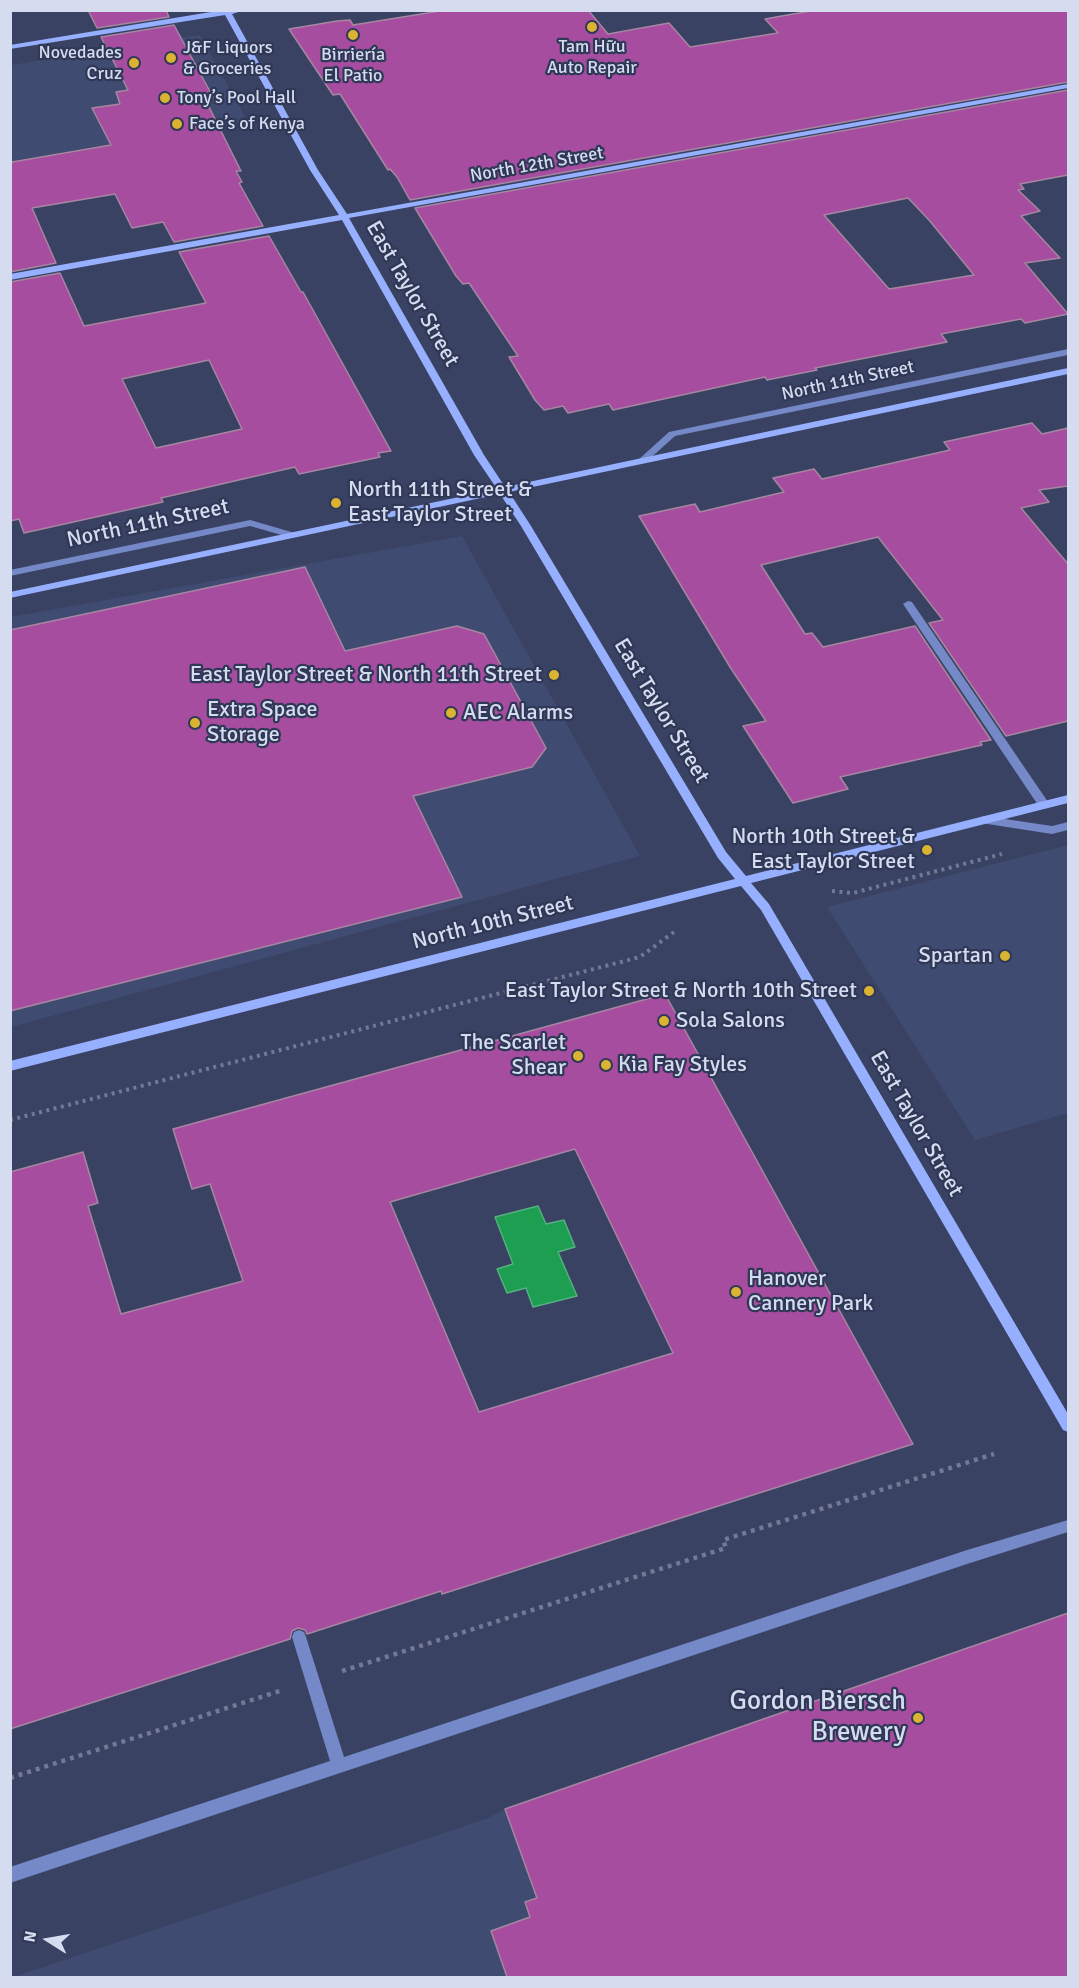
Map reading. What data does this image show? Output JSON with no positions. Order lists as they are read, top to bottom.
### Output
{
  "streets": {
    "main road": [
      "North 12th Street",
      "East Taylor Street",
      "North 11th Street",
      "North 10th Street"
    ]
  },
  "crossings": [
    ["North 12th Street", "East Taylor Street"],
    ["East Taylor Street", "North 11th Street"],
    ["East Taylor Street", "North 10th Street"]
  ],
  "places": [
    "Tam Hữu Auto Repair",
    "Birriería El Patio",
    "J&F Liquors & Groceries",
    "Novedades Cruz",
    "Tony’s Pool Hall",
    "Face’s of Kenya",
    "North 11th Street & East Taylor Street",
    "East Taylor Street & North 11th Street",
    "AEC Alarms",
    "Extra Space Storage",
    "North 10th Street & East Taylor Street",
    "Spartan",
    "East Taylor Street & North 10th Street",
    "Sola Salons",
    "The Scarlet Shear",
    "Kia Fay Styles",
    "Hanover Cannery Park",
    "Gordon Biersch Brewery"
  ],
  "north": "left"
}
